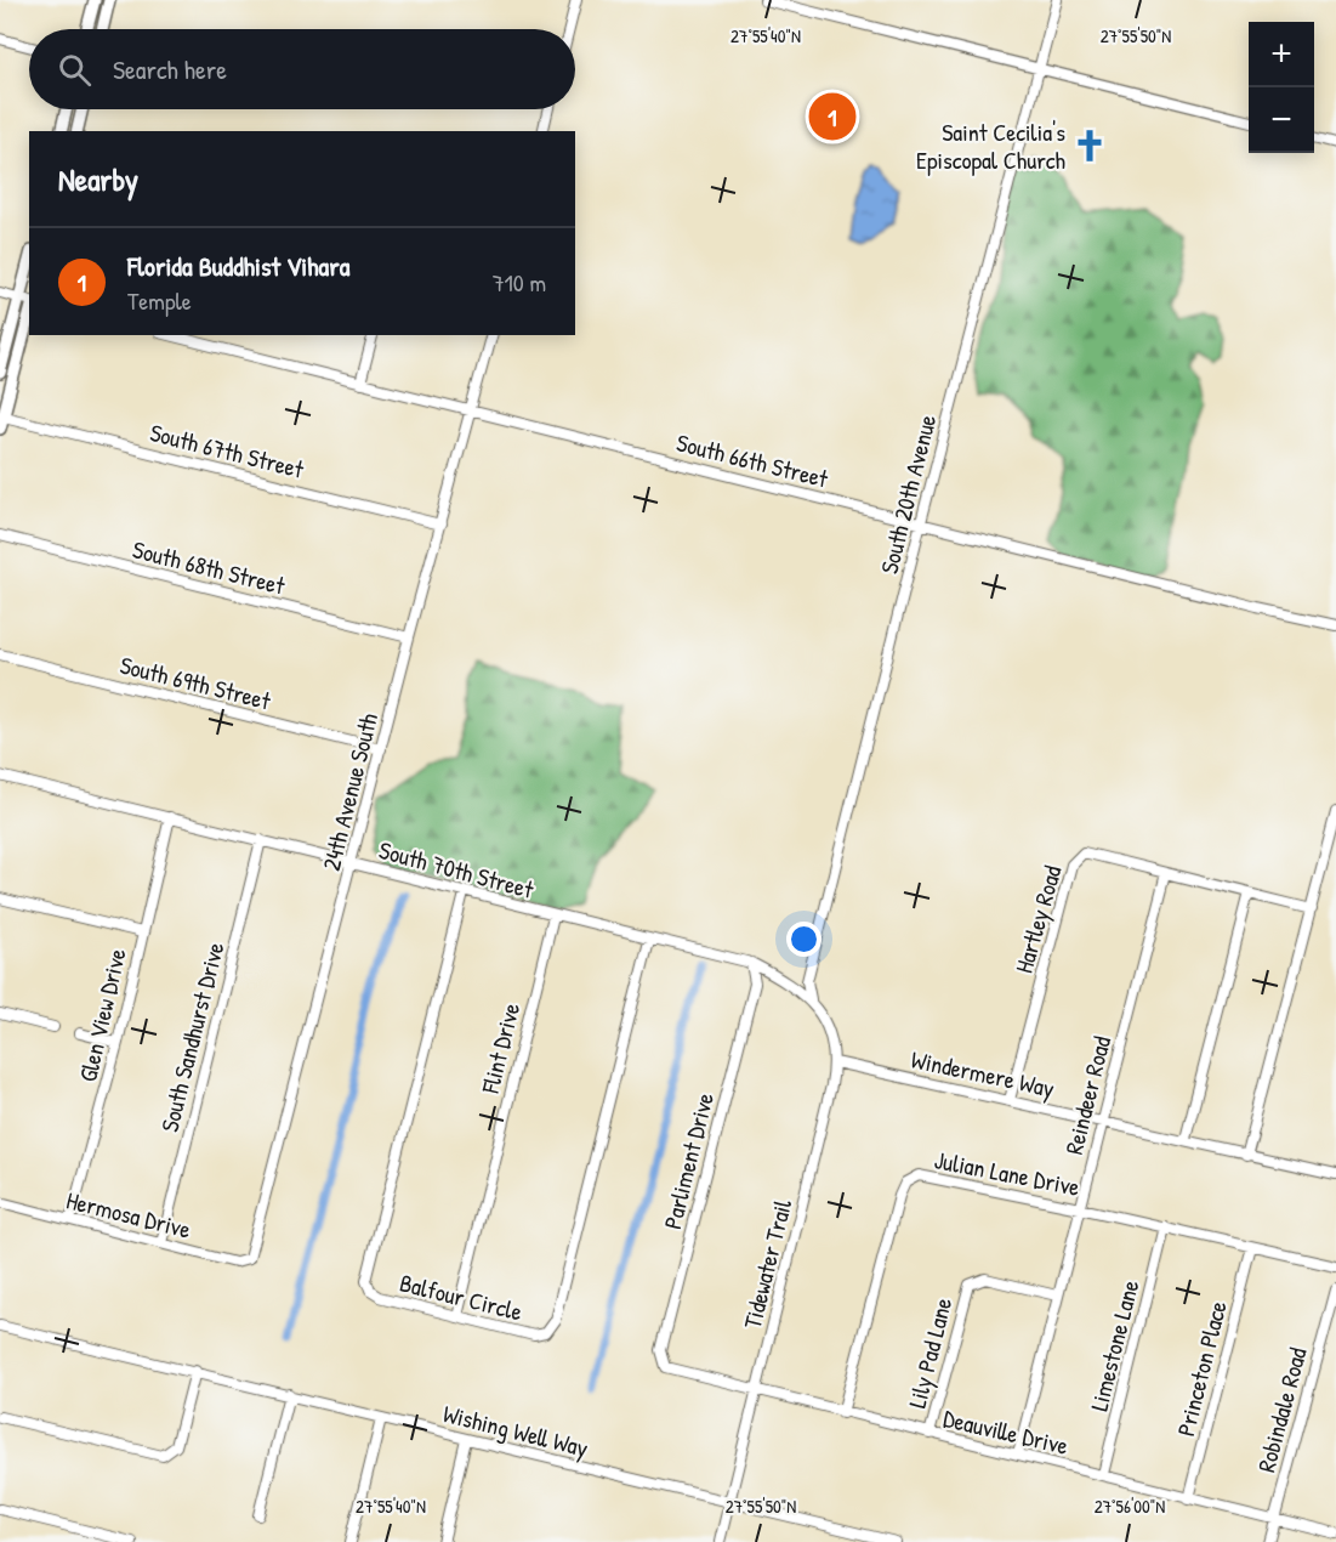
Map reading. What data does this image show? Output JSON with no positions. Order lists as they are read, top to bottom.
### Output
{
  "streets": {
    "street": [
      "South 67th Street",
      "South 66th Street",
      "South 20th Avenue",
      "South 68th Street",
      "South 69th Street",
      "24th Avenue South",
      "South 70th Street",
      "Hartley Road",
      "Glen View Drive",
      "South Sandhurst Drive",
      "Flint Drive",
      "Windermere Way",
      "Reindeer Road",
      "Parliment Drive",
      "Julian Lane Drive",
      "Hermosa Drive",
      "Tidewater Trail",
      "Balfour Circle",
      "Limestone Lane",
      "Lily Pad Lane",
      "Princeton Place",
      "Robindale Road",
      "Wishing Well Way",
      "Deauville Drive"
    ]
  },
  "crossings": [
    ["South 67th Street", "24th Avenue South"],
    ["South 66th Street", "South 20th Avenue"],
    ["South 66th Street", "24th Avenue South"],
    ["South 20th Avenue", "South 70th Street"],
    ["South 20th Avenue", "Tidewater Trail"],
    ["South 68th Street", "24th Avenue South"],
    ["South 69th Street", "24th Avenue South"],
    ["24th Avenue South", "South 70th Street"],
    ["24th Avenue South", "Hermosa Drive"],
    ["South 70th Street", "Glen View Drive"],
    ["South 70th Street", "South Sandhurst Drive"],
    ["South 70th Street", "Flint Drive"],
    ["South 70th Street", "Parliment Drive"],
    ["South 70th Street", "Tidewater Trail"],
    ["South 70th Street", "Balfour Circle"],
    ["Hartley Road", "Windermere Way"],
    ["Hartley Road", "Reindeer Road"],
    ["Glen View Drive", "Hermosa Drive"],
    ["South Sandhurst Drive", "Hermosa Drive"],
    ["Flint Drive", "Balfour Circle"],
    ["Windermere Way", "Reindeer Road"],
    ["Windermere Way", "Tidewater Trail"],
    ["Reindeer Road", "Julian Lane Drive"],
    ["Reindeer Road", "Lily Pad Lane"],
    ["Reindeer Road", "Deauville Drive"],
    ["Parliment Drive", "Deauville Drive"],
    ["Julian Lane Drive", "Limestone Lane"],
    ["Julian Lane Drive", "Princeton Place"],
    ["Julian Lane Drive", "Deauville Drive"],
    ["Tidewater Trail", "Wishing Well Way"],
    ["Tidewater Trail", "Deauville Drive"],
    ["Limestone Lane", "Deauville Drive"],
    ["Lily Pad Lane", "Deauville Drive"],
    ["Princeton Place", "Deauville Drive"],
    ["Robindale Road", "Deauville Drive"]
  ],
  "places": {
    "church": ["Saint Cecilia's Episcopal Church"]
  },
  "page": {
    "map_buttons": ["+", "−"],
    "search": "Search here",
    "pins": "1",
    "heading": "Nearby",
    "list": [
      {
        "mark": "1",
        "name": "Florida Buddhist Vihara",
        "note": "Temple",
        "value": "710 m"
      }
    ]
  },
  "coordinates": ["27°55'40\"N", "27°55'50\"N", "27°56'00\"N"]
}
